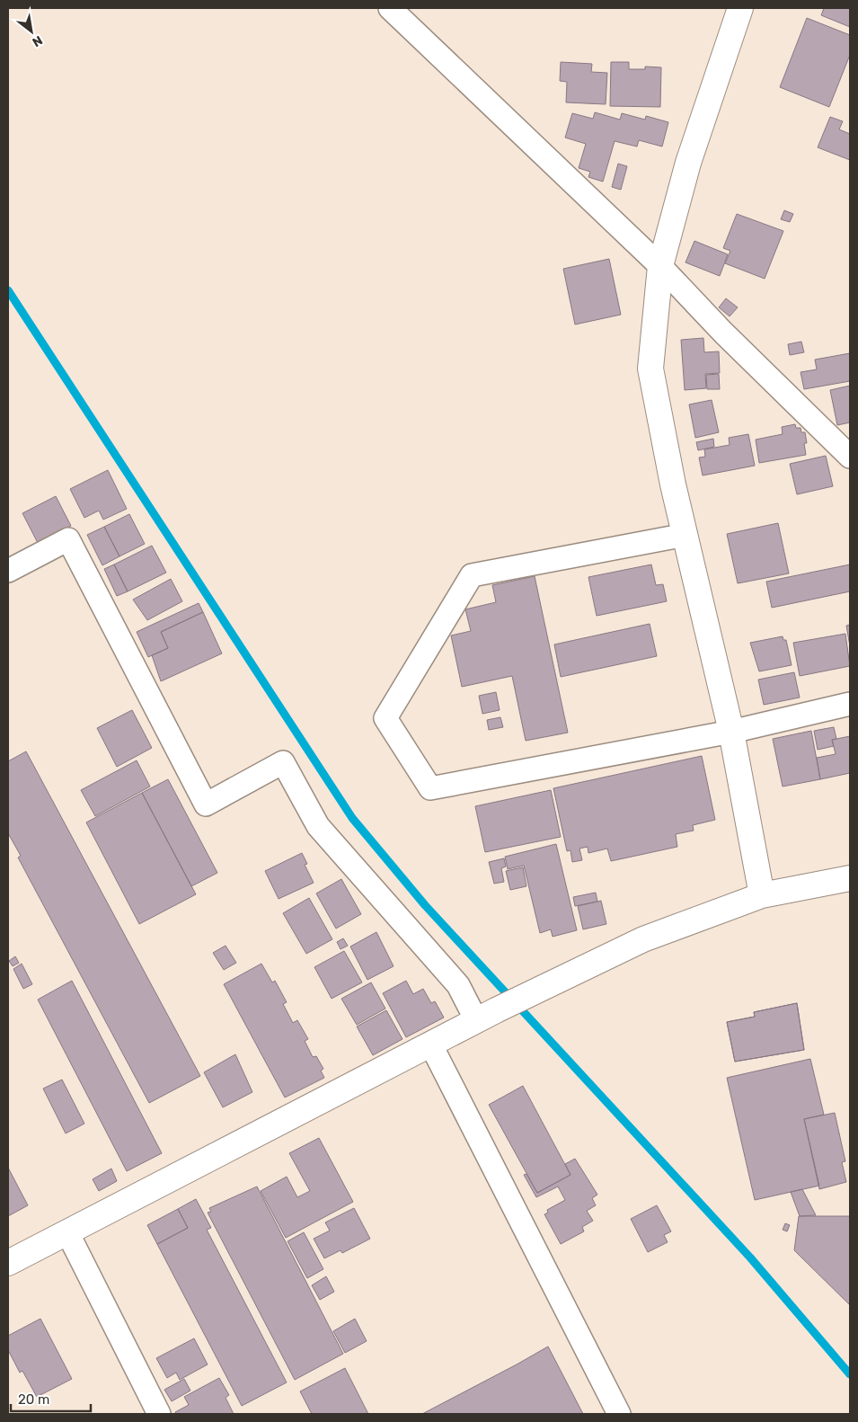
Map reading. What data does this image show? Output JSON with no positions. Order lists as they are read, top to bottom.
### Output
{
  "scale_bar": "20 m",
  "north": "bottom right"
}
